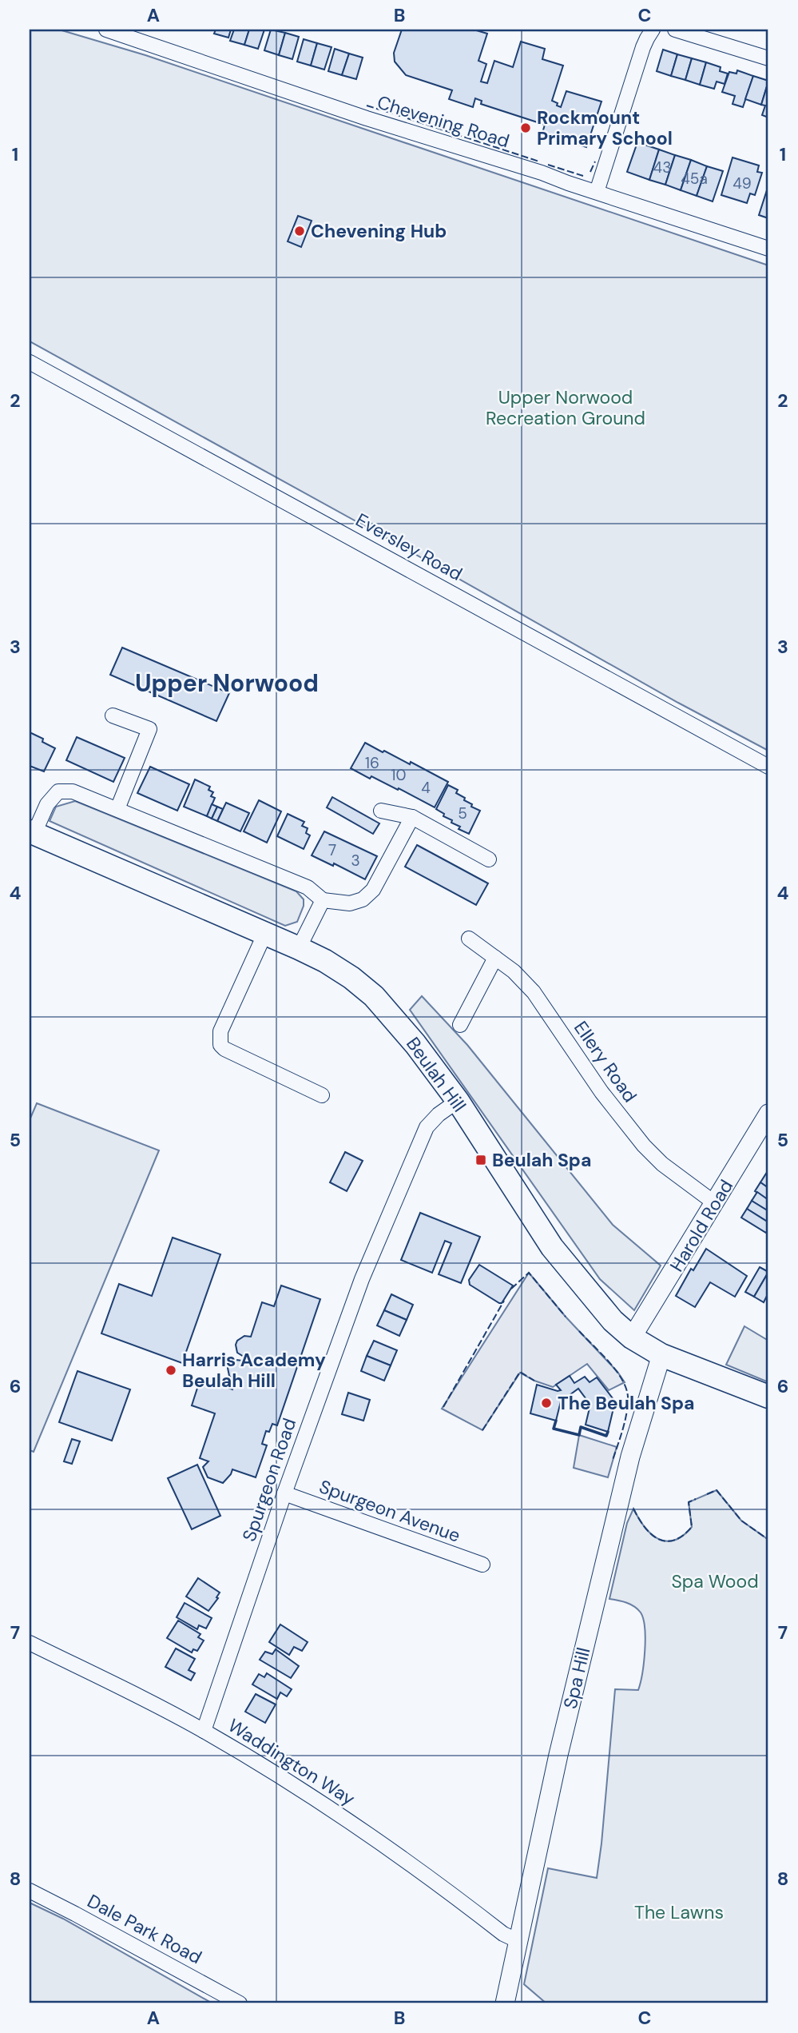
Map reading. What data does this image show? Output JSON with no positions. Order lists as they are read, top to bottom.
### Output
{
  "streets": {
    "main road": ["Beulah Hill"],
    "street": [
      "Chevening Road",
      "Eversley Road",
      "Ellery Road",
      "Harold Road",
      "Spurgeon Road",
      "Spurgeon Avenue",
      "Spa Hill",
      "Waddington Way",
      "Dale Park Road"
    ]
  },
  "crossings": [
    ["Ellery Road", "Harold Road"],
    ["Beulah Hill", "Harold Road"],
    ["Beulah Hill", "Spurgeon Road"],
    ["Beulah Hill", "Spa Hill"],
    ["Spurgeon Road", "Spurgeon Avenue"],
    ["Spurgeon Road", "Waddington Way"],
    ["Spa Hill", "Waddington Way"]
  ],
  "districts": ["Upper Norwood"],
  "parks": ["Upper Norwood Recreation Ground", "Spa Wood", "The Lawns"],
  "places": {
    "other": [
      "Rockmount Primary School",
      "Chevening Hub",
      "Harris Academy Beulah Hill",
      "The Beulah Spa"
    ],
    "transit": ["Beulah Spa"]
  },
  "house_numbers": [
    "43",
    "45a",
    "49",
    "16",
    "10",
    "4",
    "5",
    "7",
    "3"
  ],
  "grid": {
    "columns": ["A", "B", "C"],
    "rows": [
      "1",
      "2",
      "3",
      "4",
      "5",
      "6",
      "7",
      "8"
    ]
  }
}
